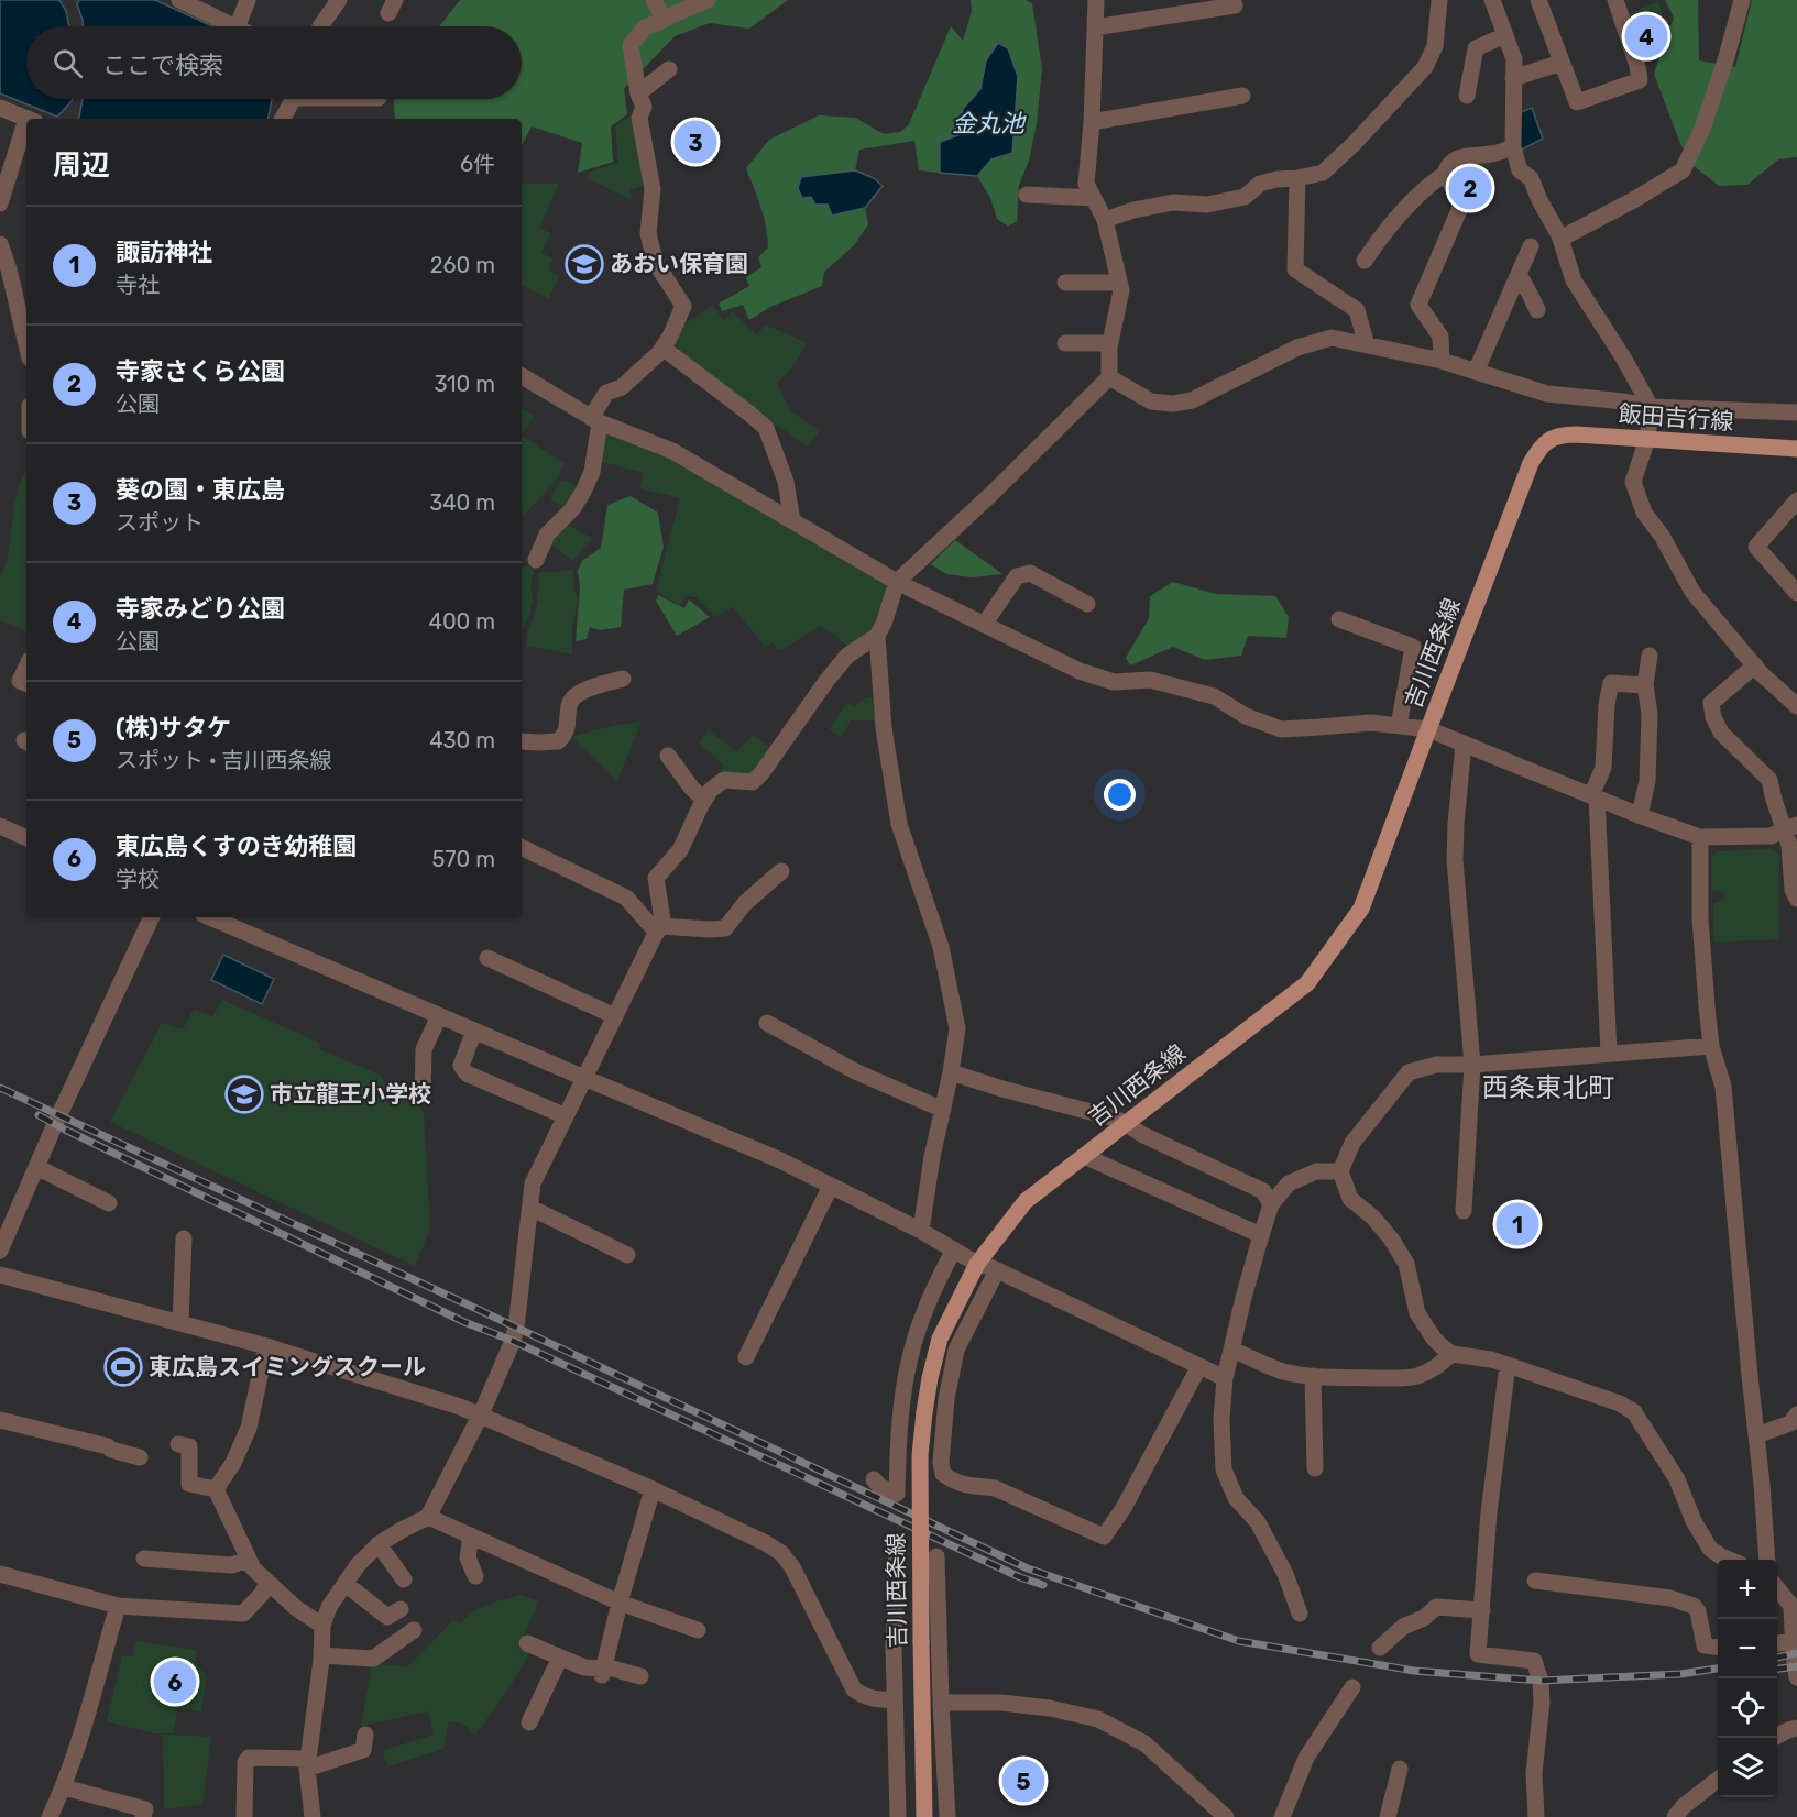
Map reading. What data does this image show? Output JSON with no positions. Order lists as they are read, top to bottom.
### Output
{
  "streets": {
    "main road": ["飯田吉行線", "吉川西条線"]
  },
  "crossings": [
    ["飯田吉行線", "吉川西条線"]
  ],
  "districts": ["西条東北町"],
  "water": ["金丸池"],
  "places": {
    "school or university": ["あおい保育園", "市立龍王小学校"],
    "sports": ["東広島スイミングスクール"]
  },
  "page": {
    "pins": [
      "4",
      "3",
      "2",
      "1",
      "6",
      "5"
    ],
    "search": "ここで検索",
    "heading": ["周辺", "6件"],
    "list": [
      {
        "mark": "1",
        "name": "諏訪神社",
        "note": "寺社",
        "value": "260 m"
      },
      {
        "mark": "2",
        "name": "寺家さくら公園",
        "note": "公園",
        "value": "310 m"
      },
      {
        "mark": "3",
        "name": "葵の園・東広島",
        "note": "スポット",
        "value": "340 m"
      },
      {
        "mark": "4",
        "name": "寺家みどり公園",
        "note": "公園",
        "value": "400 m"
      },
      {
        "mark": "5",
        "name": "(株)サタケ",
        "note": "スポット · 吉川西条線",
        "value": "430 m"
      },
      {
        "mark": "6",
        "name": "東広島くすのき幼稚園",
        "note": "学校",
        "value": "570 m"
      }
    ],
    "map_buttons": ["+", "−"]
  }
}
